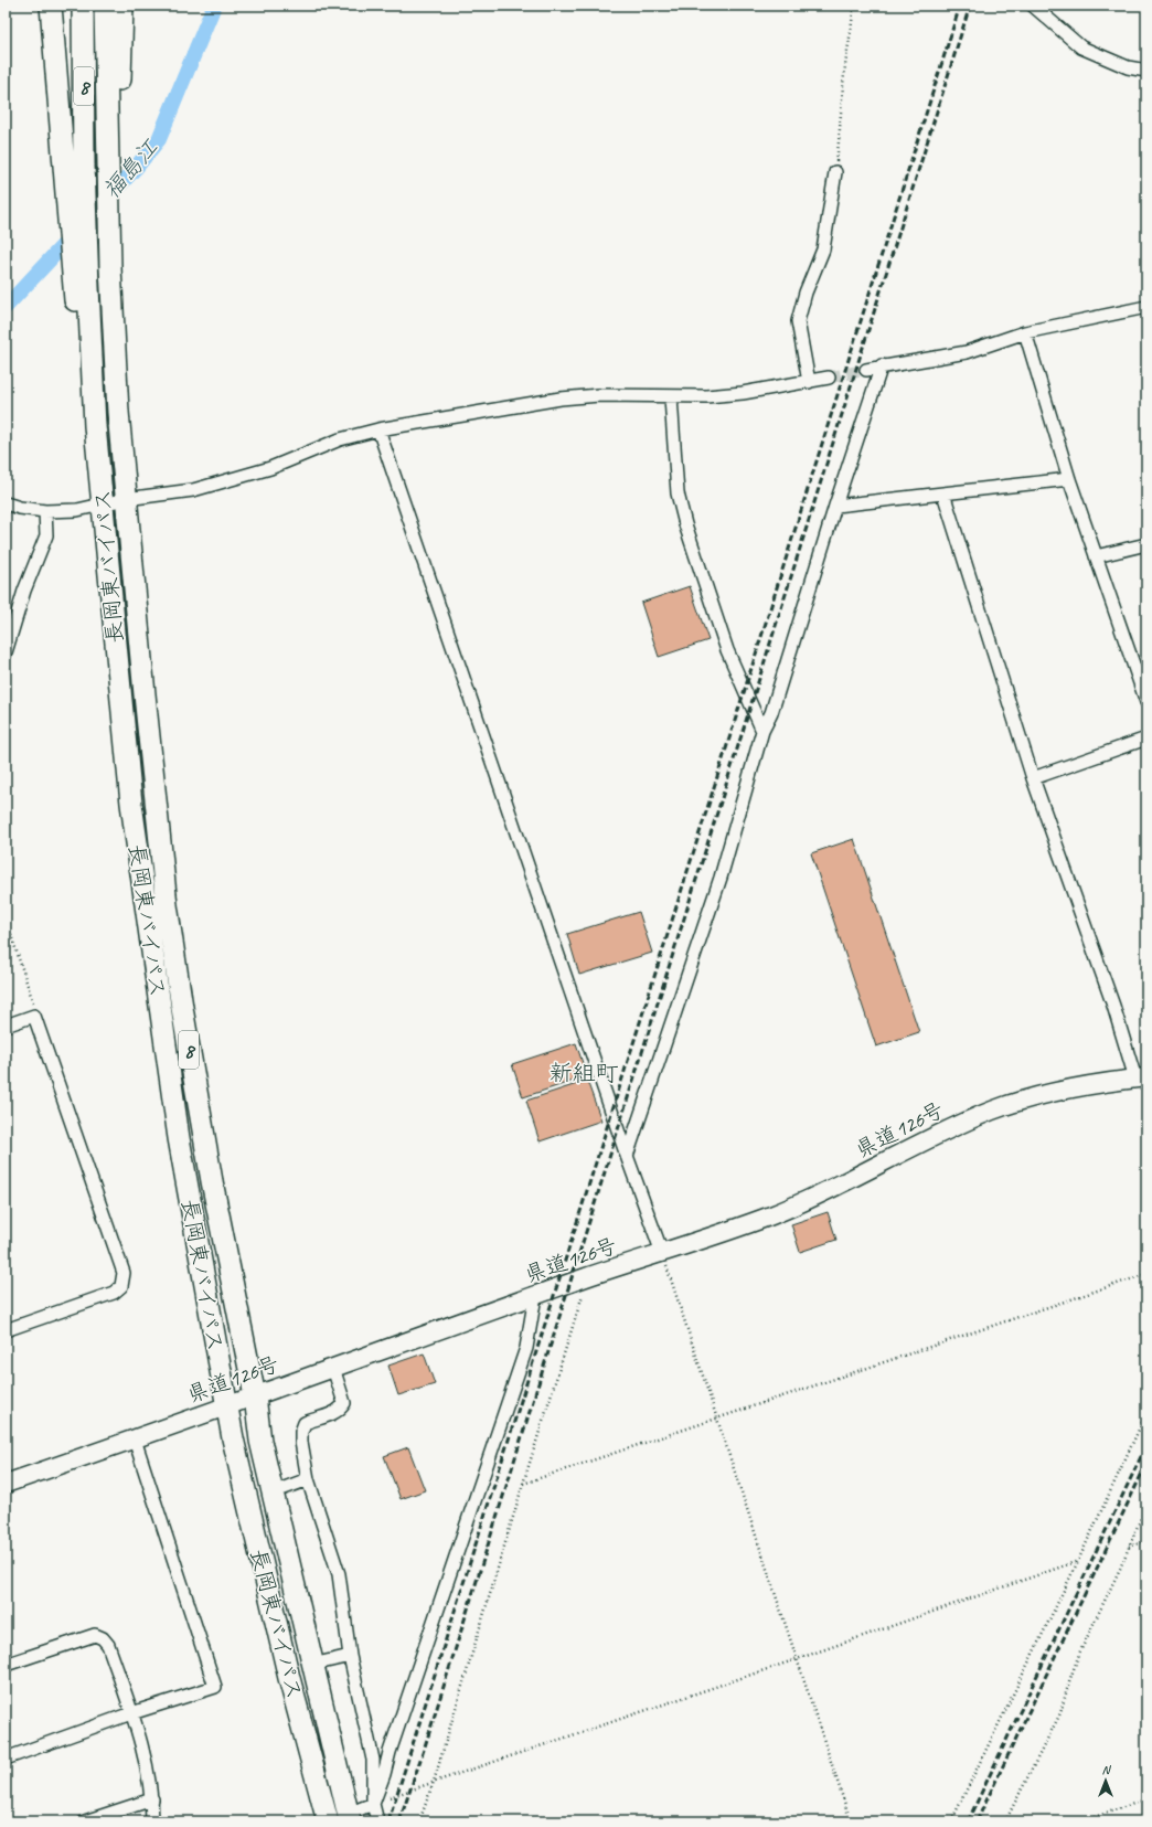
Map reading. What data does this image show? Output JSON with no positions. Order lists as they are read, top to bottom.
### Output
{
  "streets": {
    "highway": ["8", "長岡東バイパス"],
    "main road": ["県道126号"]
  },
  "crossings": [
    ["8", "長岡東バイパス"],
    ["長岡東バイパス", "県道126号"]
  ],
  "districts": ["新組町"],
  "water": ["福島江"],
  "north": "top"
}
